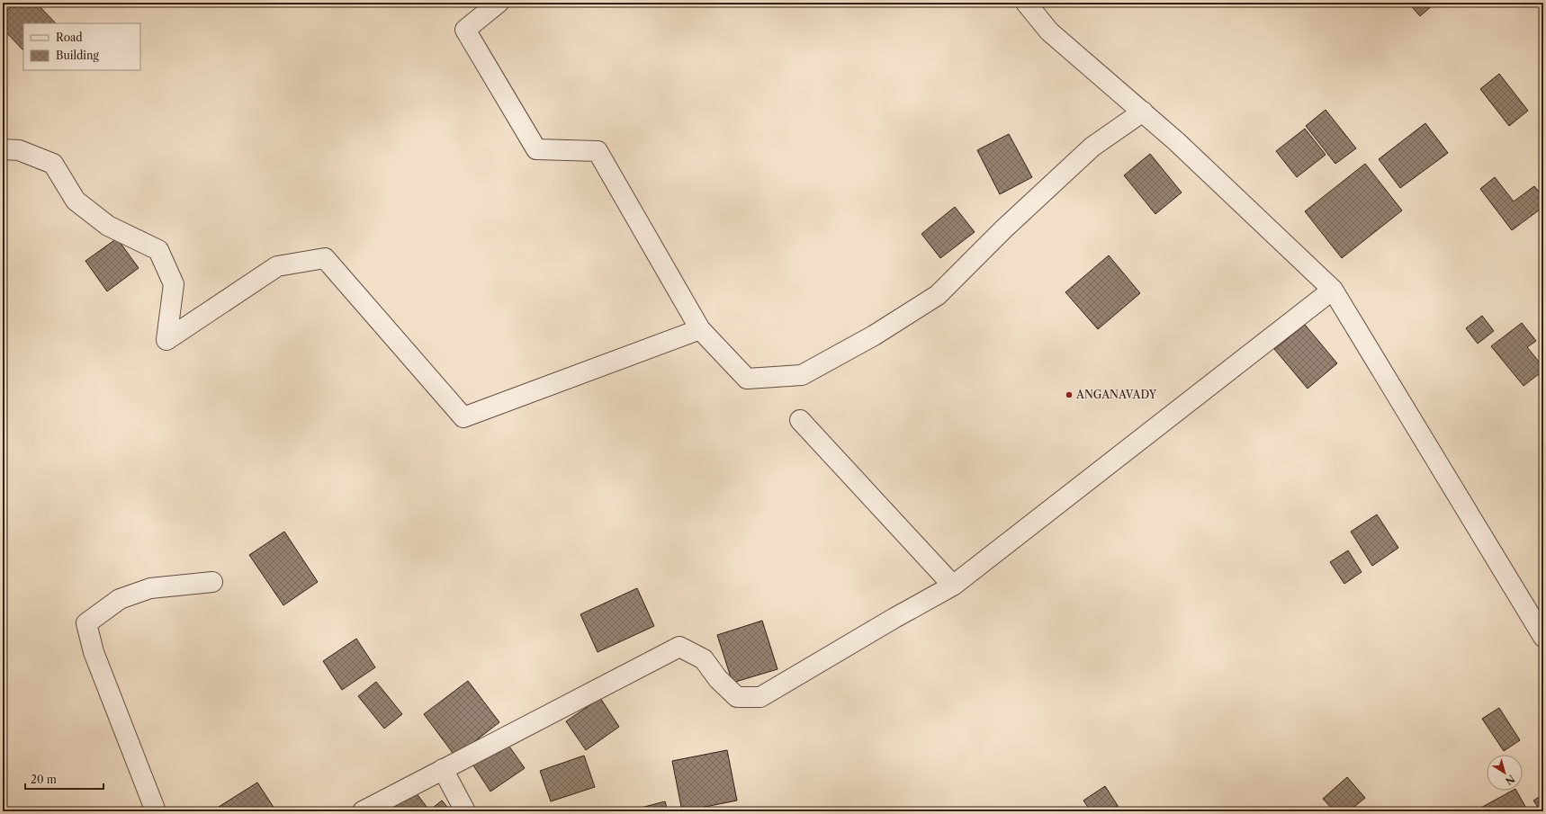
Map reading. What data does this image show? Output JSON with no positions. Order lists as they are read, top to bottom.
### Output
{
  "places": ["ANGANAVADY"],
  "legend": ["Road", "Building"],
  "scale_bar": "20 m",
  "north": "bottom right"
}
